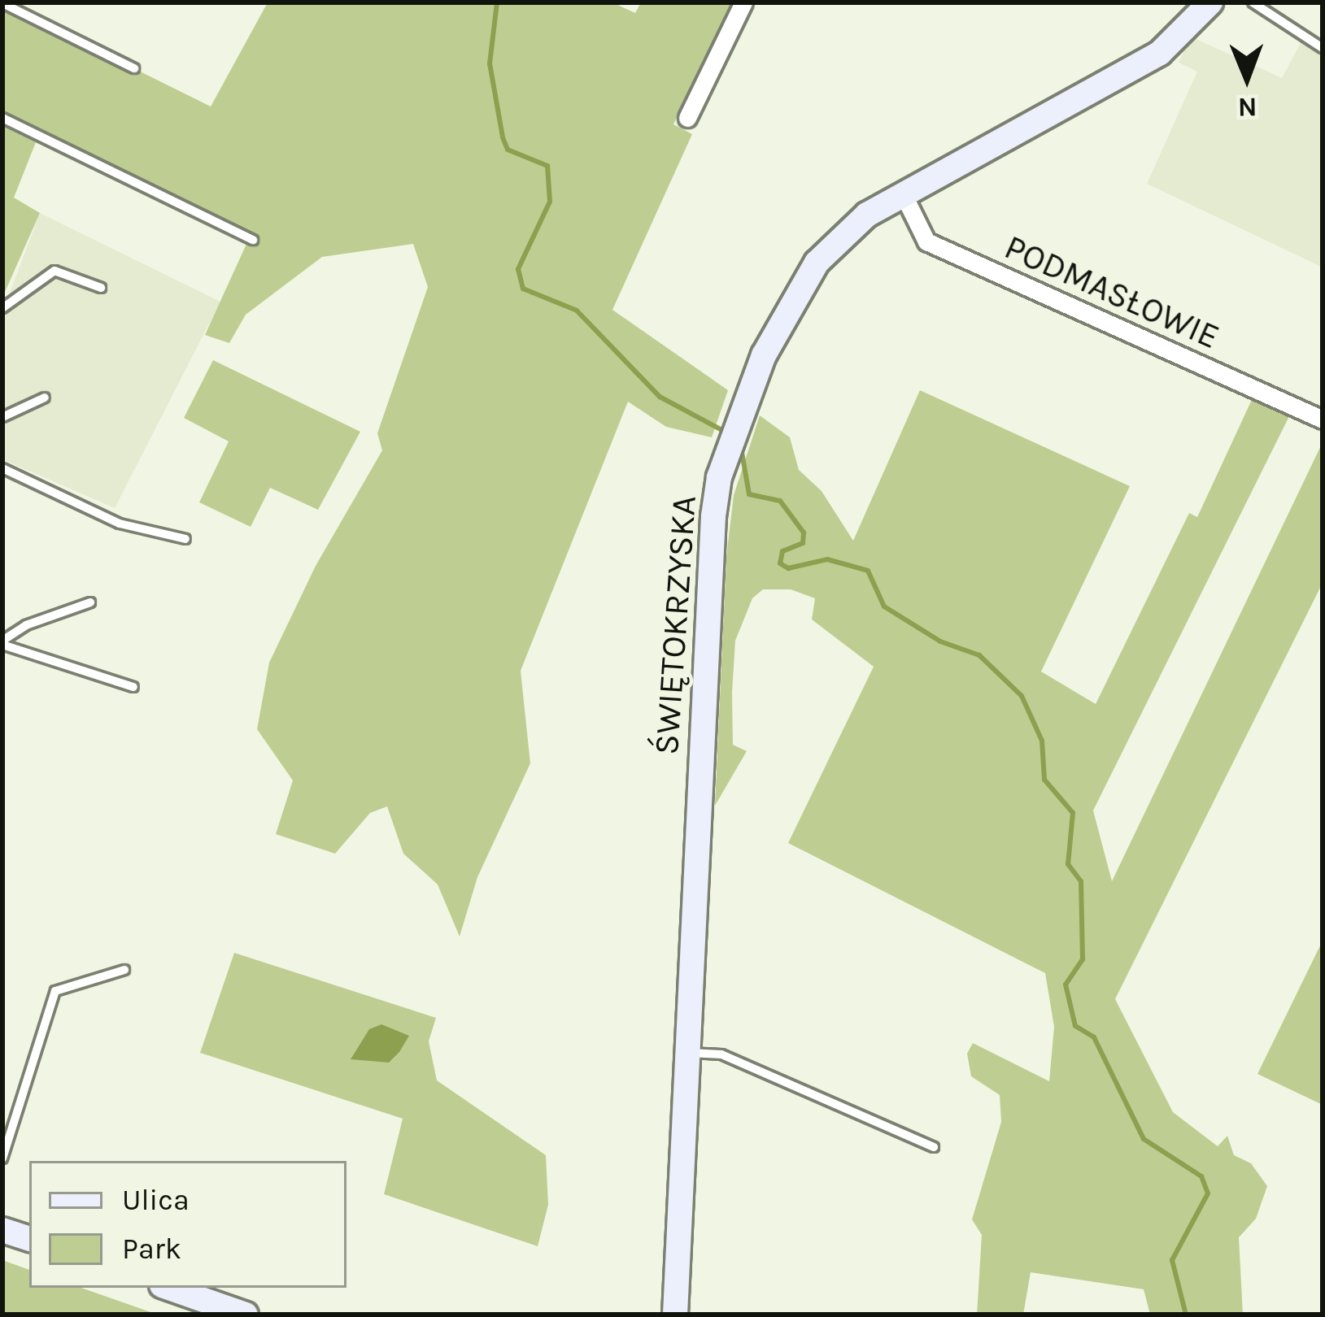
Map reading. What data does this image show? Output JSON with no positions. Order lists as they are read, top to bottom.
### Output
{
  "streets": {
    "street": ["PODMASŁOWIE", "ŚWIĘTOKRZYSKA"]
  },
  "crossings": [
    ["PODMASŁOWIE", "ŚWIĘTOKRZYSKA"]
  ],
  "legend": ["Ulica", "Park"],
  "north": "bottom"
}
